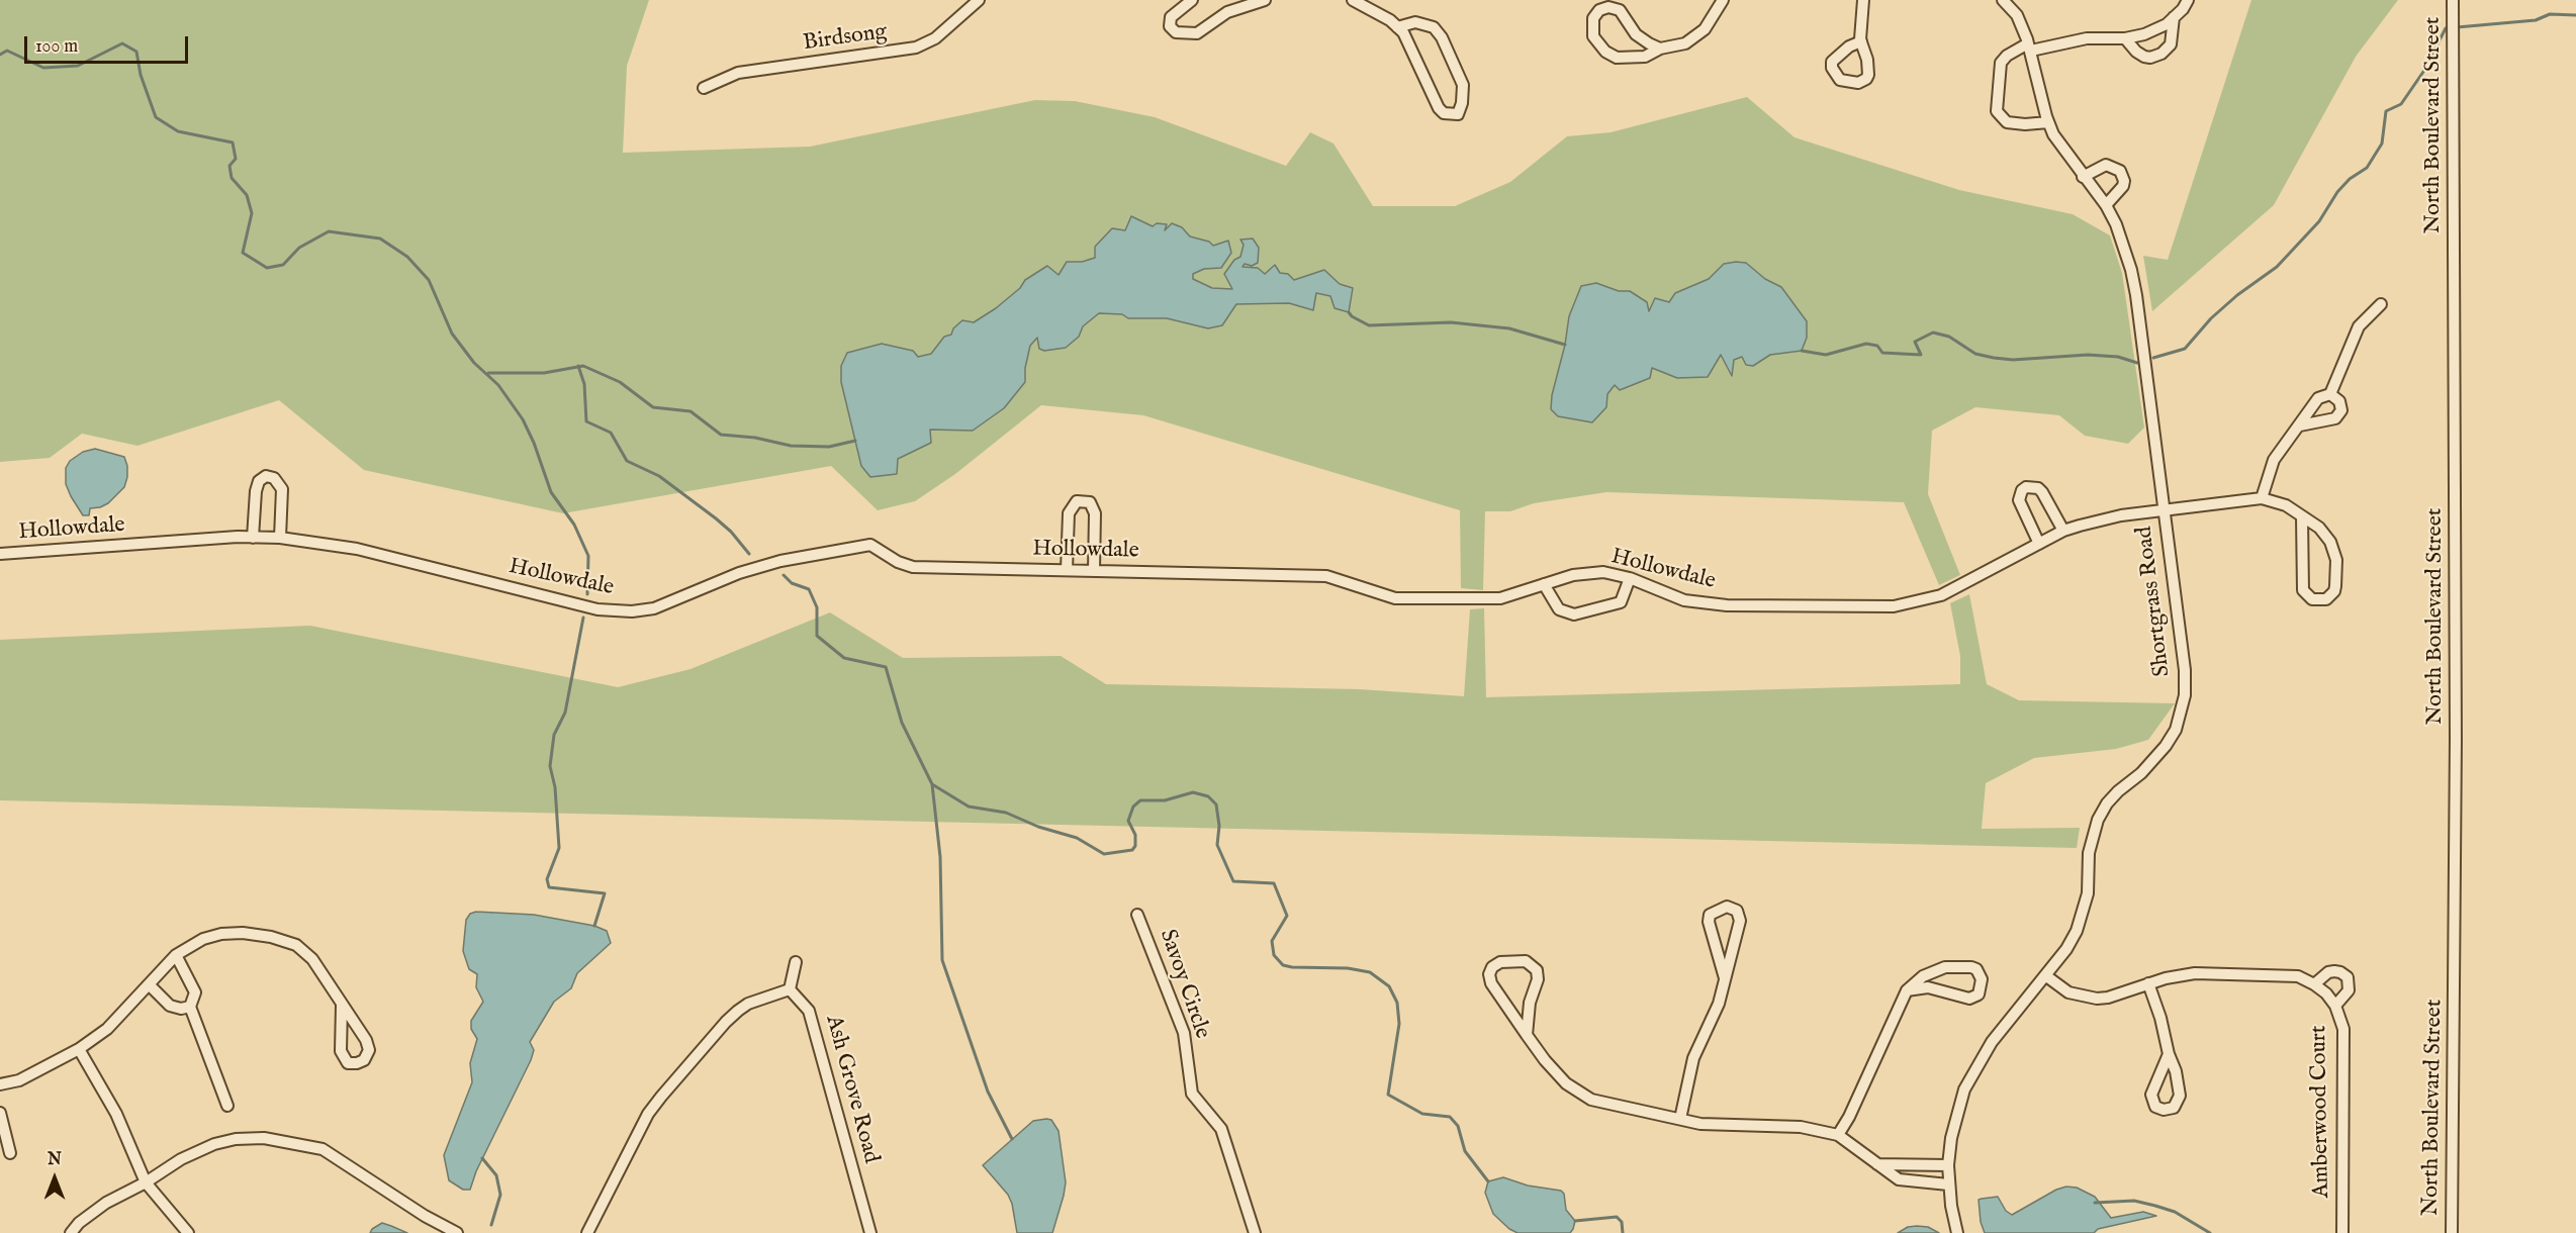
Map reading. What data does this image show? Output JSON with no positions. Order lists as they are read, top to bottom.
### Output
{
  "streets": {
    "street": [
      "Birdsong",
      "North Boulevard Street",
      "Hollowdale",
      "Shortgrass Road",
      "Savoy Circle",
      "Ash Grove Road",
      "Amberwood Court"
    ]
  },
  "crossings": [
    ["Hollowdale", "Shortgrass Road"],
    ["Shortgrass Road", "Amberwood Court"]
  ],
  "scale_bar": "100 m",
  "north": "top"
}
